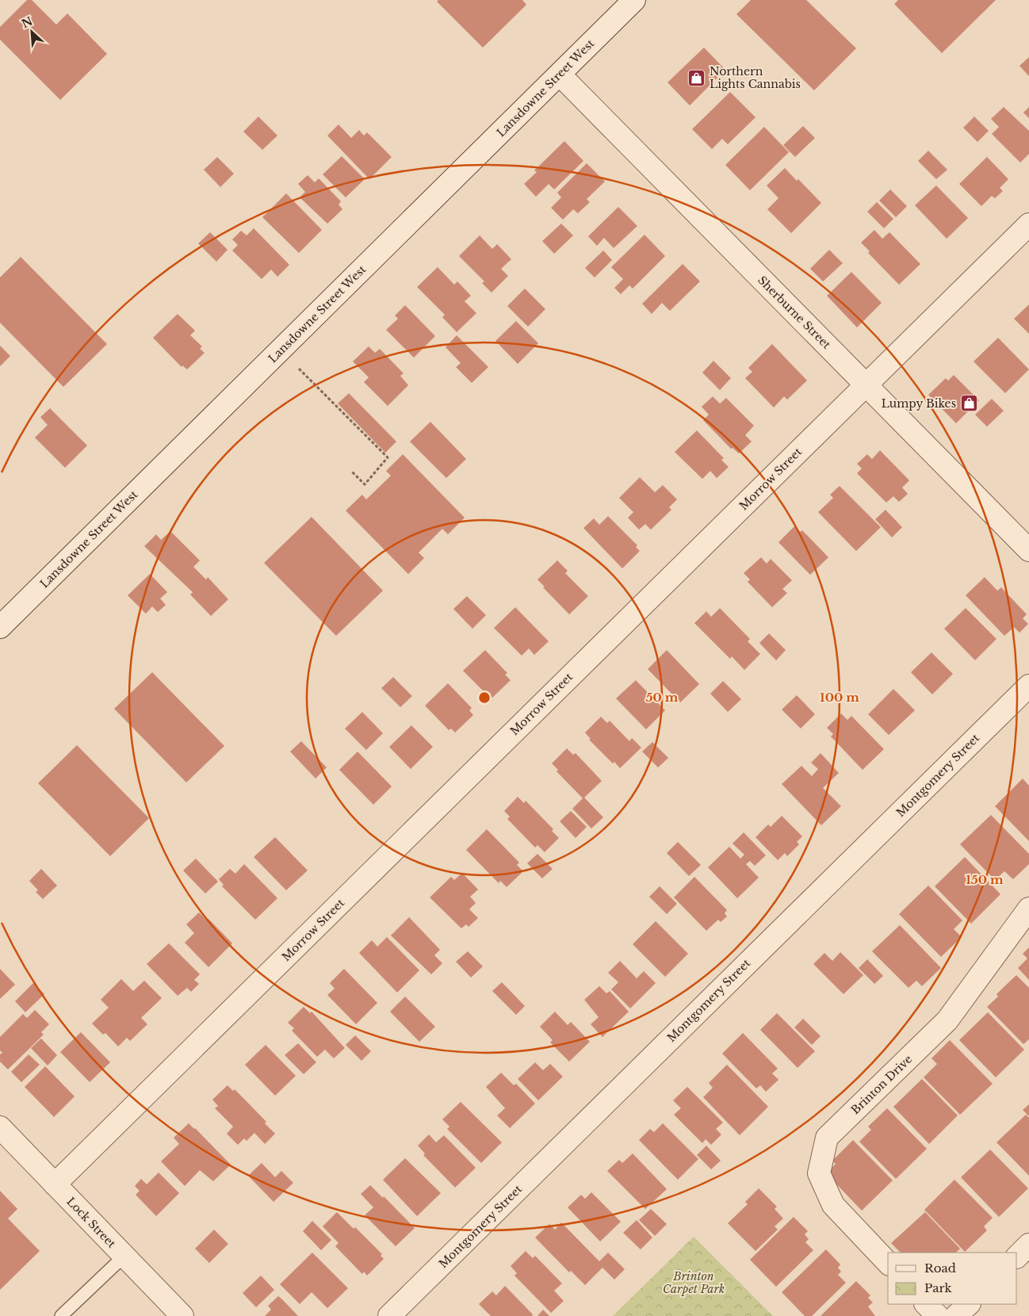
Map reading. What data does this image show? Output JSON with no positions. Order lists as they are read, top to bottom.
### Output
{
  "streets": {
    "street": [
      "Lansdowne Street West",
      "Sherburne Street",
      "Morrow Street",
      "Montgomery Street",
      "Brinton Drive",
      "Lock Street"
    ]
  },
  "crossings": [
    ["Lansdowne Street West", "Sherburne Street"],
    ["Sherburne Street", "Morrow Street"],
    ["Morrow Street", "Lock Street"]
  ],
  "parks": ["Brinton Carpet Park"],
  "places": {
    "shop": ["Northern Lights Cannabis", "Lumpy Bikes"]
  },
  "legend": ["Road", "Park"],
  "north": "top left",
  "rings": ["50 m", "100 m", "150 m"]
}
